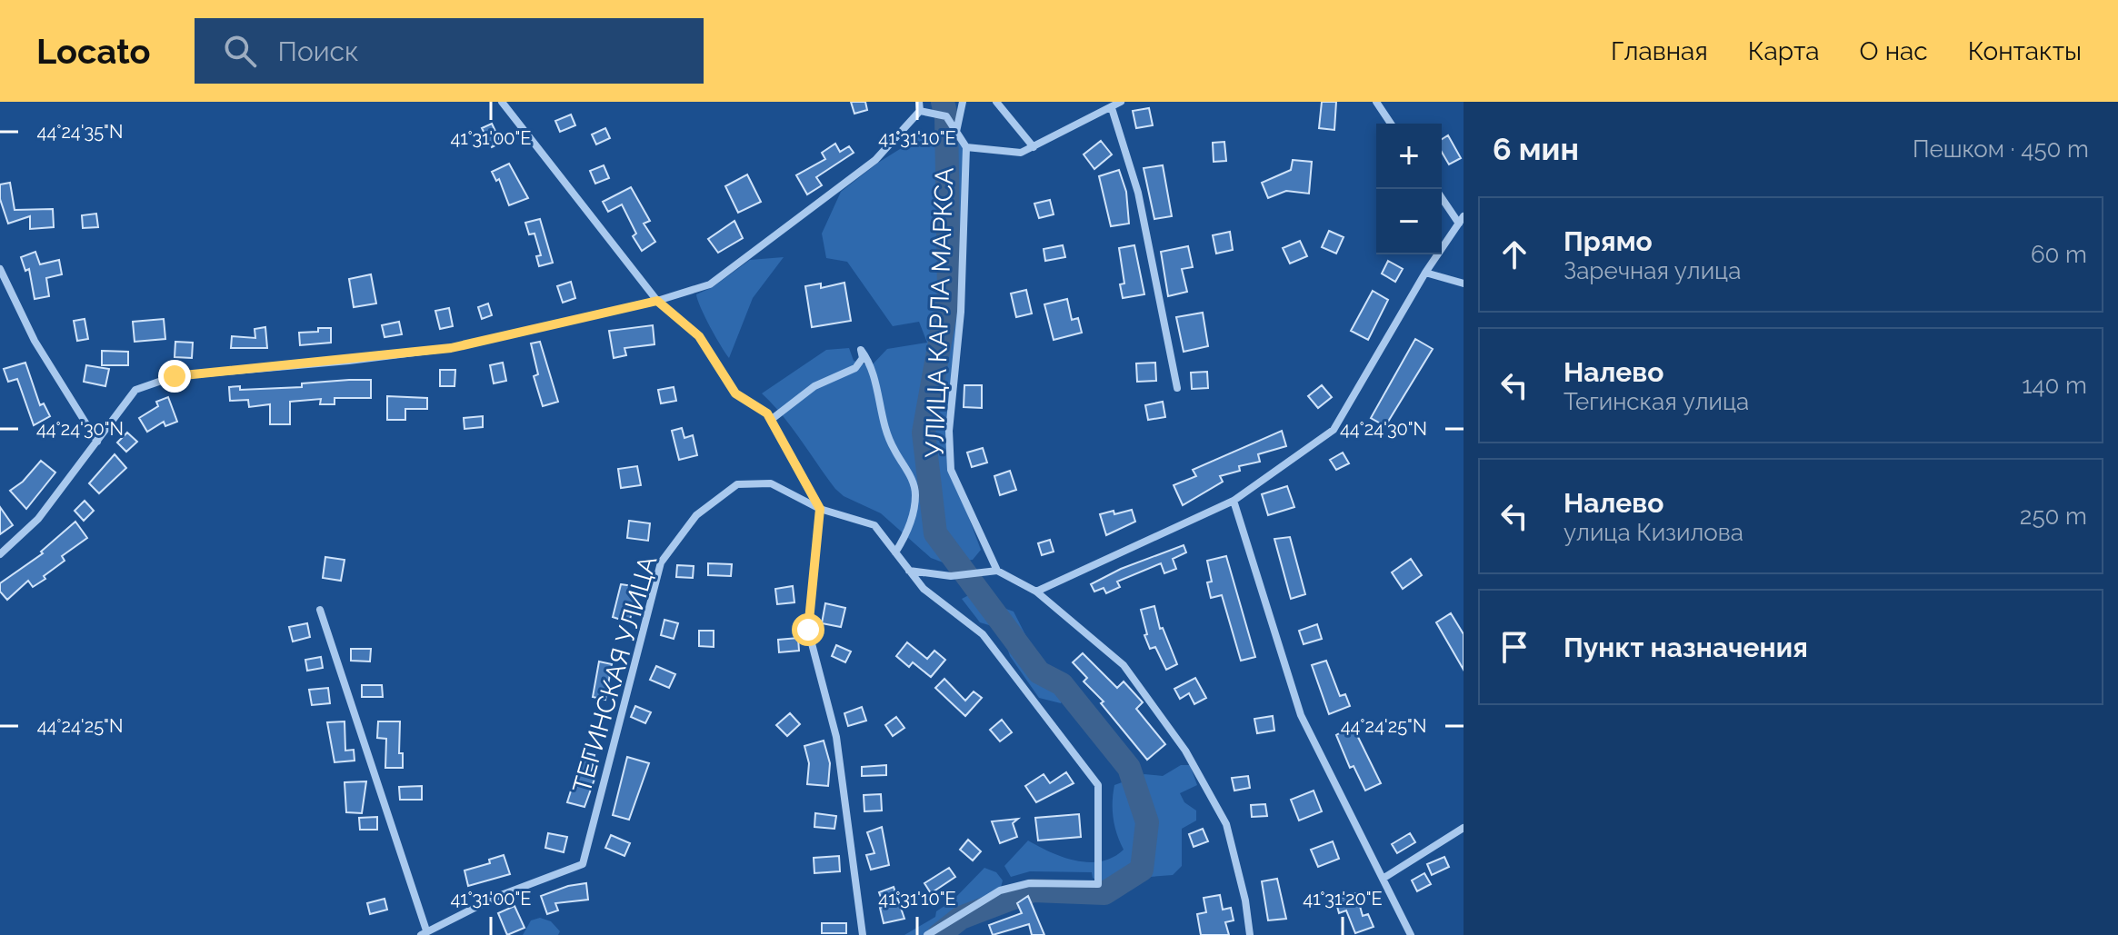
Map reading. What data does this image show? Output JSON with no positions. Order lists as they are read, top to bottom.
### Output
{
  "streets": {
    "street": ["УЛИЦА КАРЛА МАРКСА", "ТЕГИНСКАЯ УЛИЦА"]
  },
  "page": {
    "header": "Locato",
    "search": "Поиск",
    "nav": [
      "Главная",
      "Карта",
      "О нас",
      "Контакты"
    ],
    "heading": ["6 мин", "Пешком · 450 m"],
    "map_buttons": ["+", "−"],
    "list": [
      ["Прямо", "Заречная улица", "60 m"],
      ["Налево", "Тегинская улица", "140 m"],
      ["Налево", "улица Кизилова", "250 m"],
      "Пункт назначения"
    ]
  },
  "coordinates": [
    "44°24'35\"N",
    "41°31'00\"E",
    "41°31'10\"E",
    "44°24'30\"N",
    "44°24'25\"N",
    "41°31'20\"E"
  ]
}
